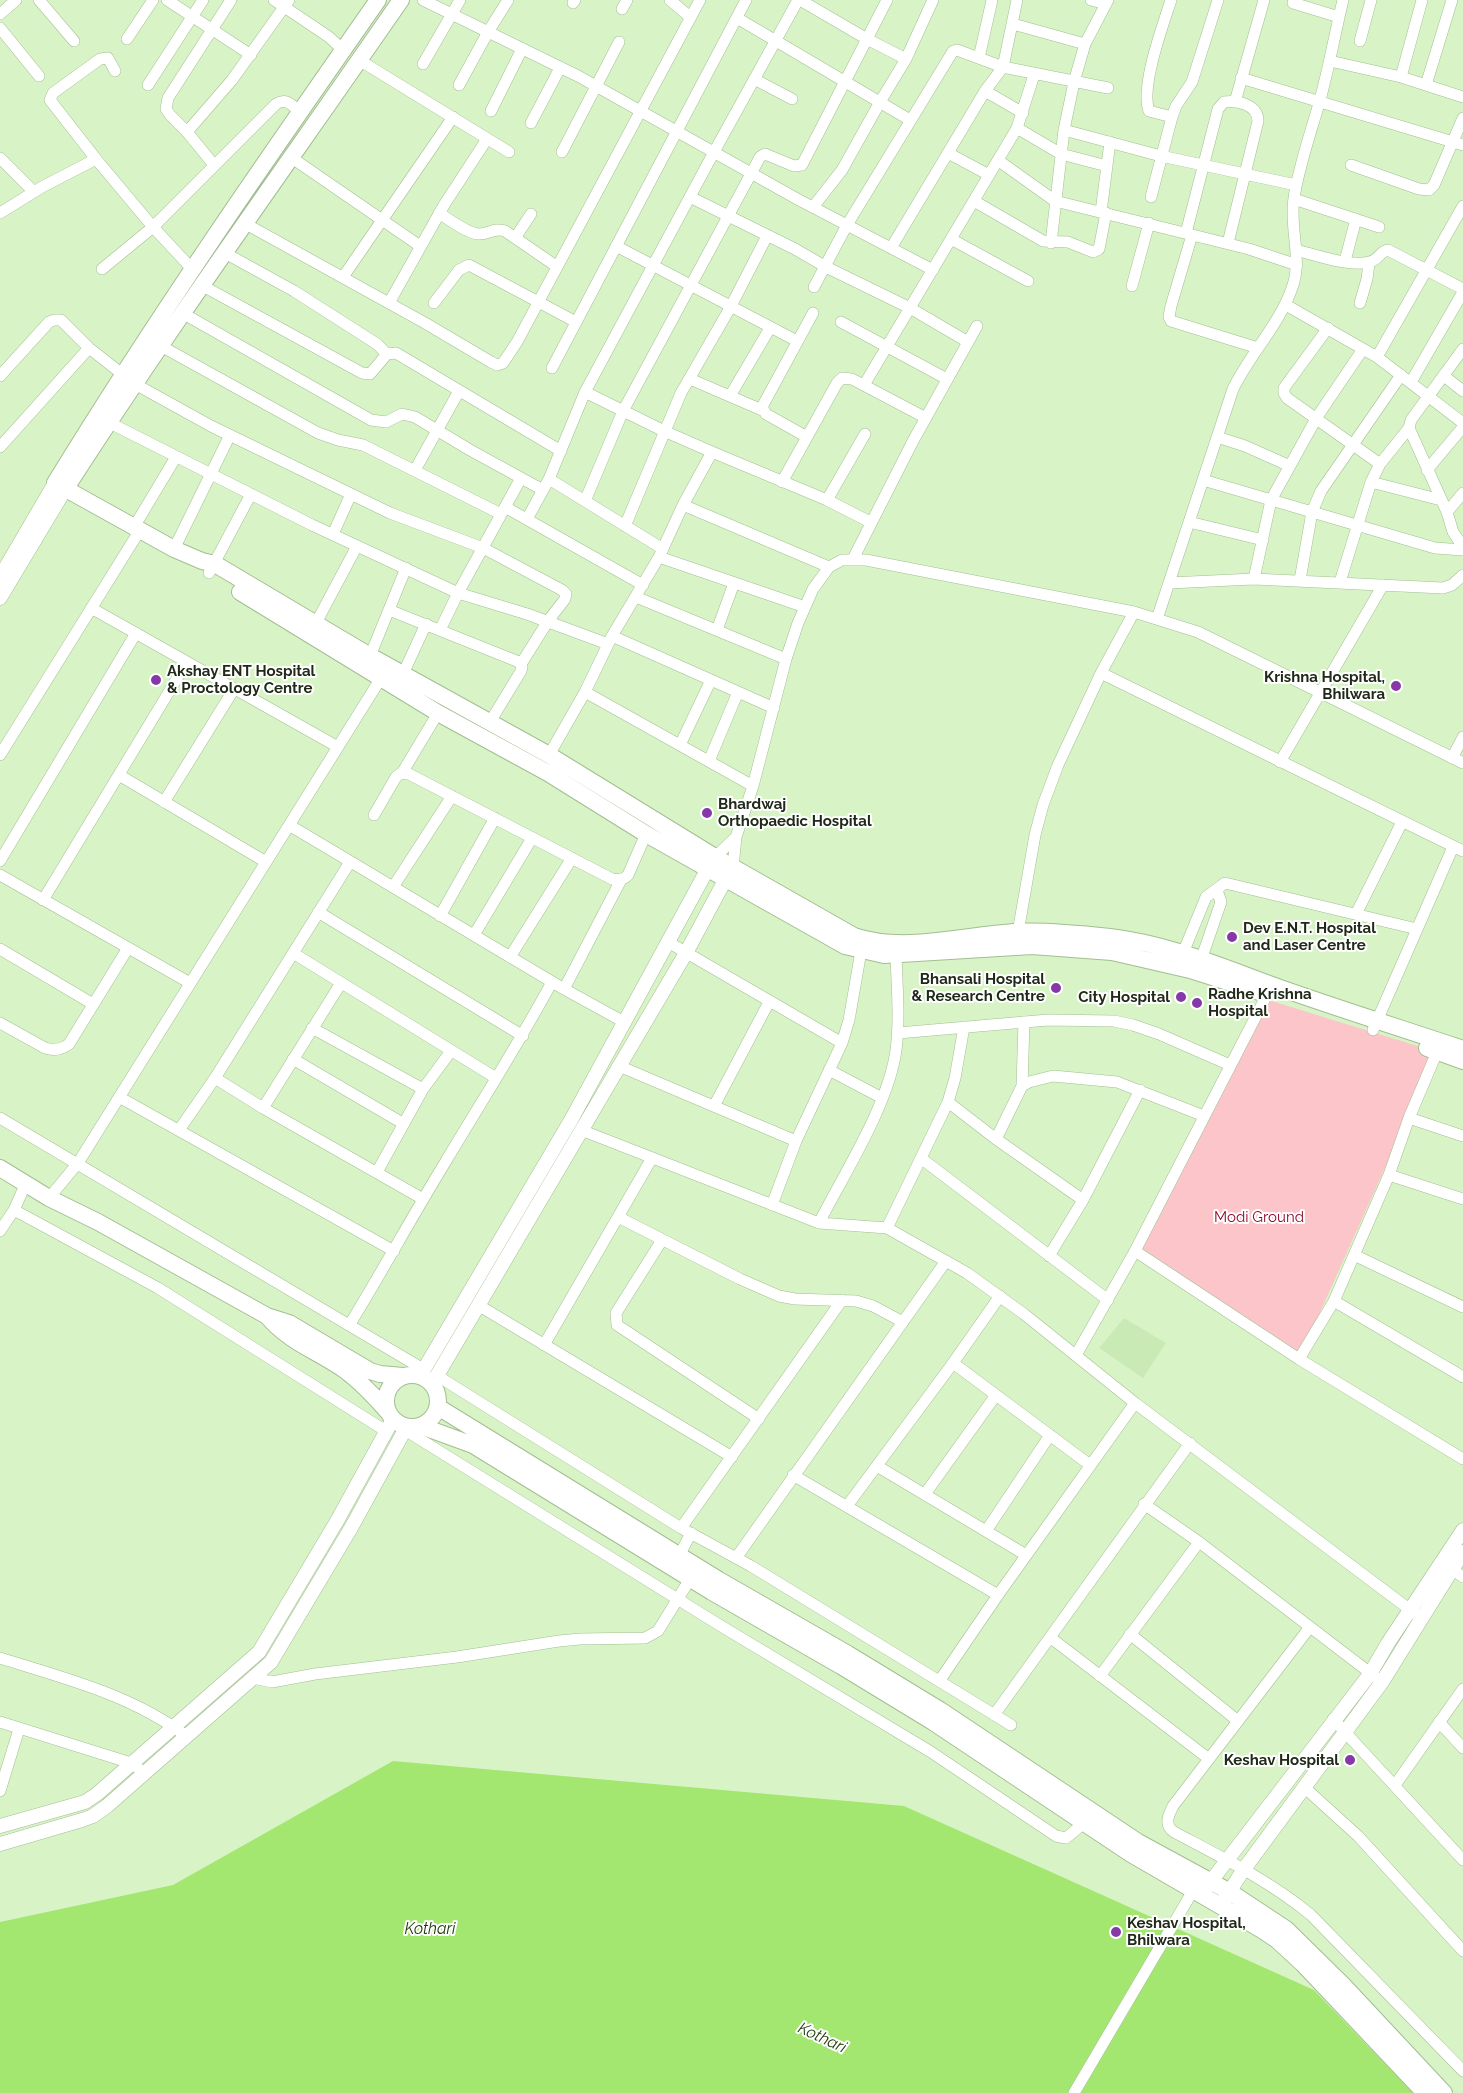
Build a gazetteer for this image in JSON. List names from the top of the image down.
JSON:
{
  "water": ["Kothari"],
  "parks": ["Modi Ground"],
  "places": [
    "Akshay ENT Hospital & Proctology Centre",
    "Krishna Hospital, Bhilwara",
    "Bhardwaj Orthopaedic Hospital",
    "Dev E.N.T. Hospital and Laser Centre",
    "Bhansali Hospital & Research Centre",
    "City Hospital",
    "Radhe Krishna Hospital",
    "Keshav Hospital",
    "Keshav Hospital, Bhilwara"
  ]
}
